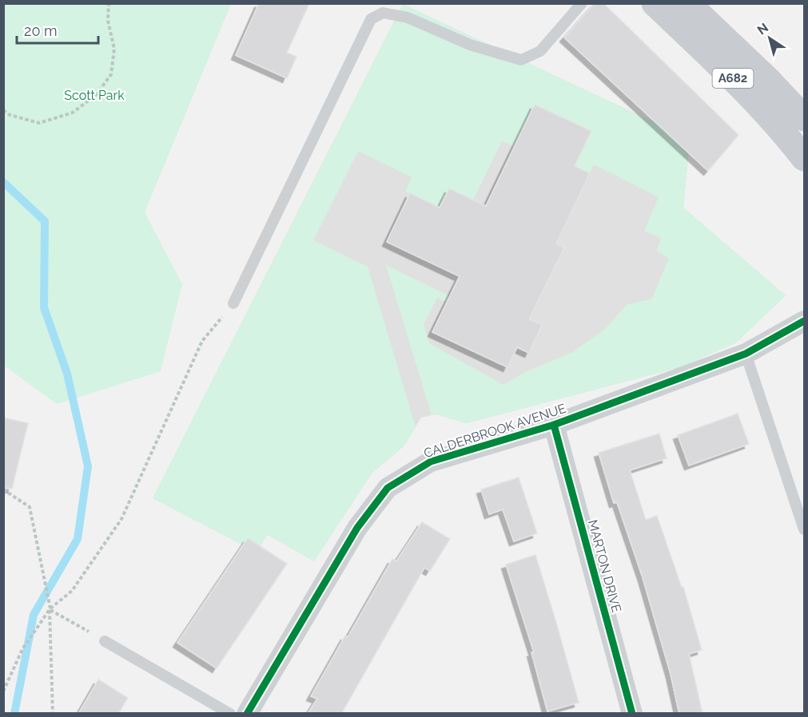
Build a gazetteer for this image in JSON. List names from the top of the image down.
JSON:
{
  "streets": {
    "main road": ["A682"],
    "street": ["CALDERBROOK AVENUE", "MARTON DRIVE"]
  },
  "crossings": [
    ["CALDERBROOK AVENUE", "MARTON DRIVE"]
  ],
  "parks": ["Scott Park"],
  "scale_bar": "20 m",
  "north": "top left"
}
